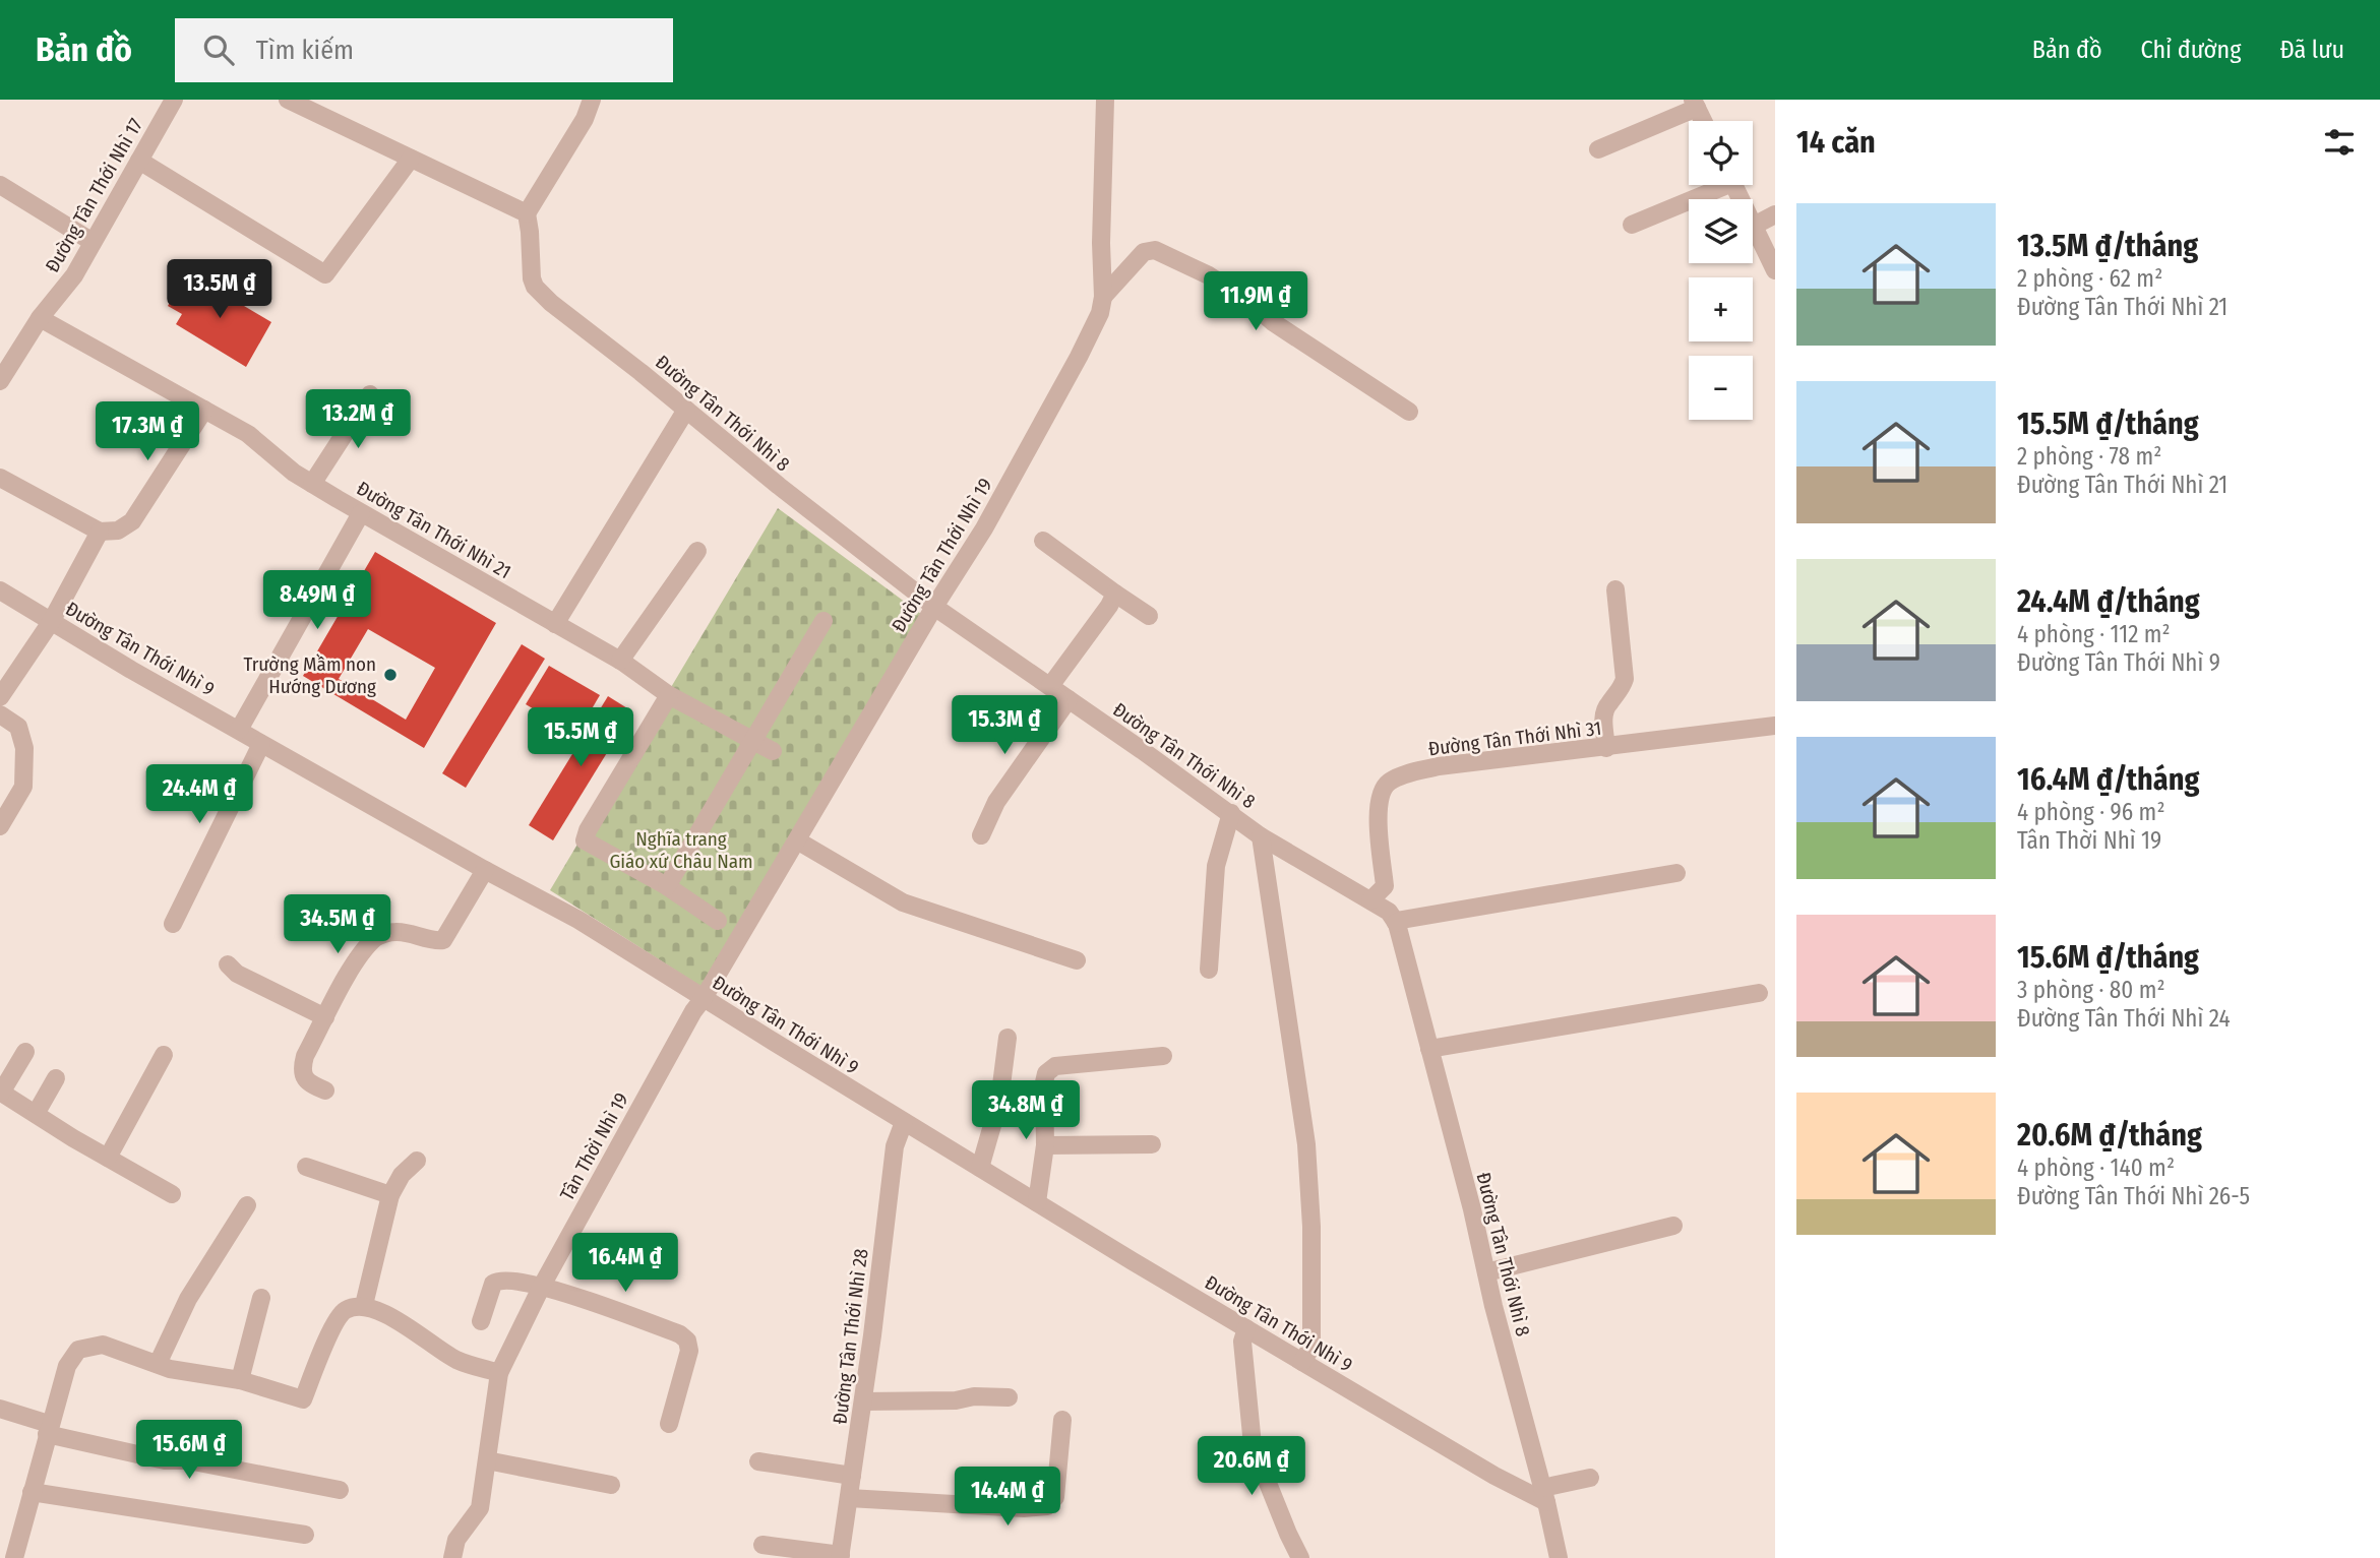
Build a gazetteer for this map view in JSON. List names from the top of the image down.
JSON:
{
  "streets": {
    "street": [
      "Đường Tân Thới Nhì 17",
      "Đường Tân Thới Nhì 8",
      "Đường Tân Thới Nhì 21",
      "Đường Tân Thới Nhì 19",
      "Đường Tân Thới Nhì 9",
      "Đường Tân Thới Nhì 31",
      "Tân Thời Nhì 19",
      "Đường Tân Thới Nhì 28"
    ]
  },
  "crossings": [
    ["Đường Tân Thới Nhì 17", "Đường Tân Thới Nhì 21"],
    ["Đường Tân Thới Nhì 8", "Đường Tân Thới Nhì 19"],
    ["Đường Tân Thới Nhì 8", "Đường Tân Thới Nhì 9"],
    ["Đường Tân Thới Nhì 8", "Đường Tân Thới Nhì 31"],
    ["Đường Tân Thới Nhì 19", "Đường Tân Thới Nhì 9"],
    ["Đường Tân Thới Nhì 19", "Tân Thời Nhì 19"],
    ["Đường Tân Thới Nhì 9", "Tân Thời Nhì 19"],
    ["Đường Tân Thới Nhì 9", "Đường Tân Thới Nhì 28"]
  ],
  "parks": ["Nghĩa trang Giáo xứ Châu Nam"],
  "places": ["Trường Mầm non Hướng Dương"],
  "page": {
    "header": "Bản đồ",
    "search": "Tìm kiếm",
    "nav": ["Bản đồ", "Chỉ đường", "Đã lưu"],
    "heading": "14 căn",
    "map_buttons": ["+", "−"],
    "list": [
      {
        "name": "13.5M ₫/tháng",
        "note": "2 phòng · 62 m² · Đường Tân Thới Nhì 21"
      },
      {
        "name": "15.5M ₫/tháng",
        "note": "2 phòng · 78 m² · Đường Tân Thới Nhì 21"
      },
      {
        "name": "24.4M ₫/tháng",
        "note": "4 phòng · 112 m² · Đường Tân Thới Nhì 9"
      },
      {
        "name": "16.4M ₫/tháng",
        "note": "4 phòng · 96 m² · Tân Thời Nhì 19"
      },
      {
        "name": "15.6M ₫/tháng",
        "note": "3 phòng · 80 m² · Đường Tân Thới Nhì 24"
      },
      {
        "name": "20.6M ₫/tháng",
        "note": "4 phòng · 140 m² · Đường Tân Thới Nhì 26-5"
      }
    ],
    "price": [
      "13.5M ₫",
      "11.9M ₫",
      "13.2M ₫",
      "17.3M ₫",
      "8.49M ₫",
      "15.3M ₫",
      "15.5M ₫",
      "24.4M ₫",
      "34.5M ₫",
      "34.8M ₫",
      "16.4M ₫",
      "15.6M ₫",
      "20.6M ₫",
      "14.4M ₫"
    ]
  }
}
